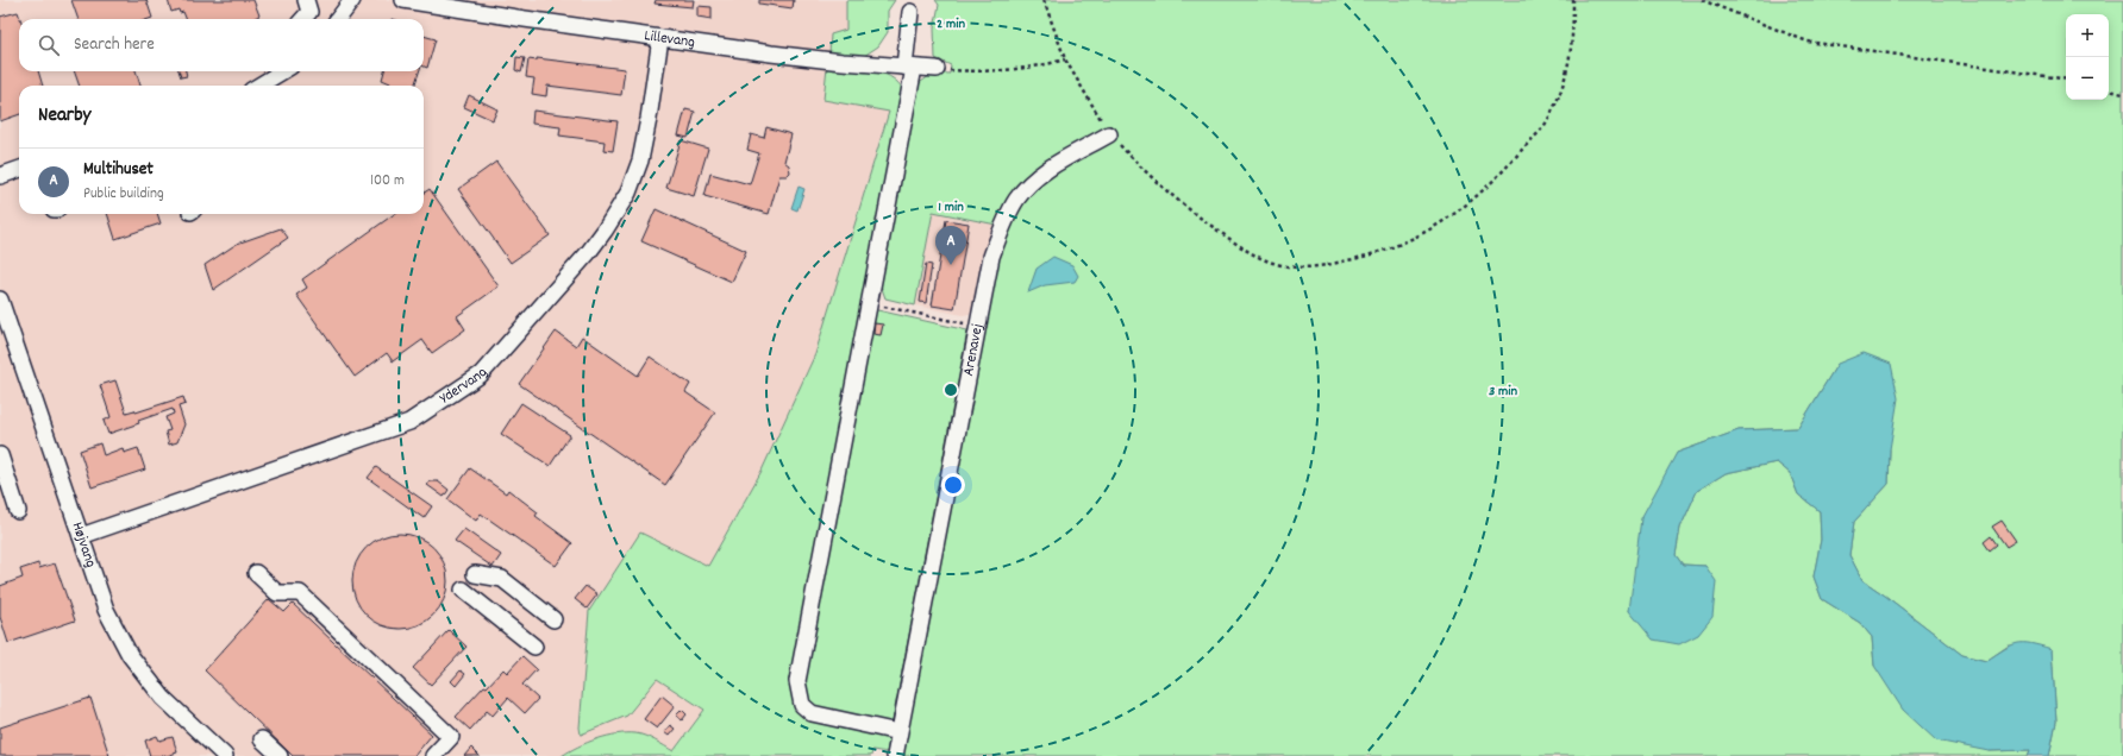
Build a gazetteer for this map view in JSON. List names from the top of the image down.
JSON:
{
  "streets": {
    "street": [
      "Lillevang",
      "Arenavej",
      "Ydervang",
      "Højvang"
    ]
  },
  "crossings": [
    ["Lillevang", "Ydervang"],
    ["Ydervang", "Højvang"]
  ],
  "page": {
    "map_buttons": ["+", "−"],
    "search": "Search here",
    "heading": "Nearby",
    "list": [
      {
        "mark": "A",
        "name": "Multihuset",
        "note": "Public building",
        "value": "100 m"
      }
    ],
    "pins": "A"
  },
  "rings": ["2 min", "1 min", "3 min"]
}
